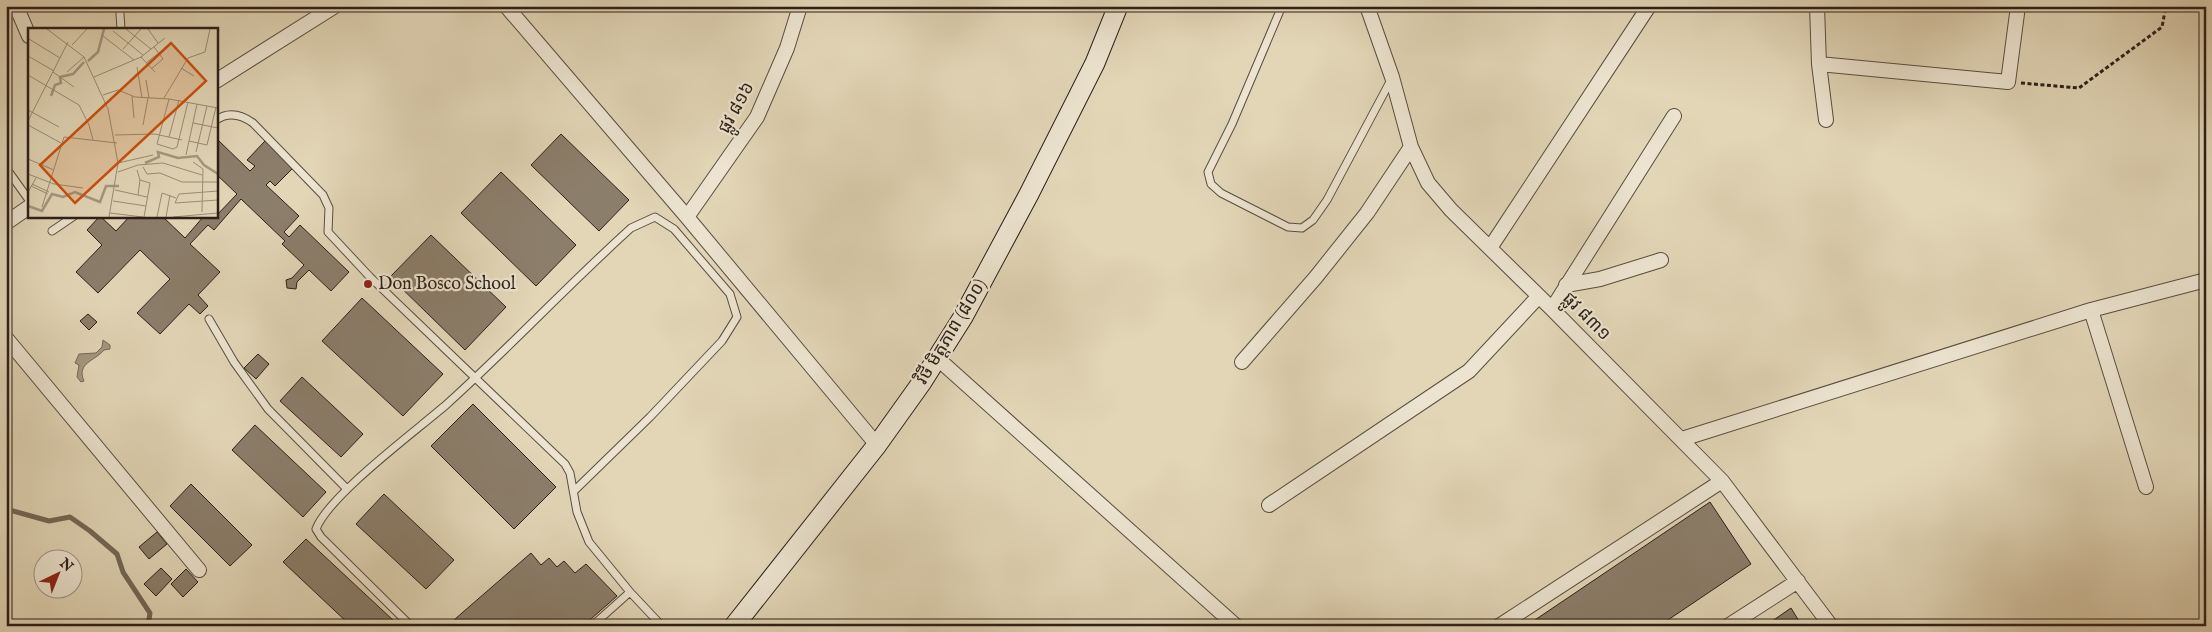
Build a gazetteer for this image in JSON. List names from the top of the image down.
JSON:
{
  "streets": {
    "main road": ["វិថី មិត្តភាព (៨០០)"],
    "street": ["ផ្លូវ ៨១៦", "ផ្លូវ ៨៣១"]
  },
  "places": ["Don Bosco School"],
  "north": "top right"
}
